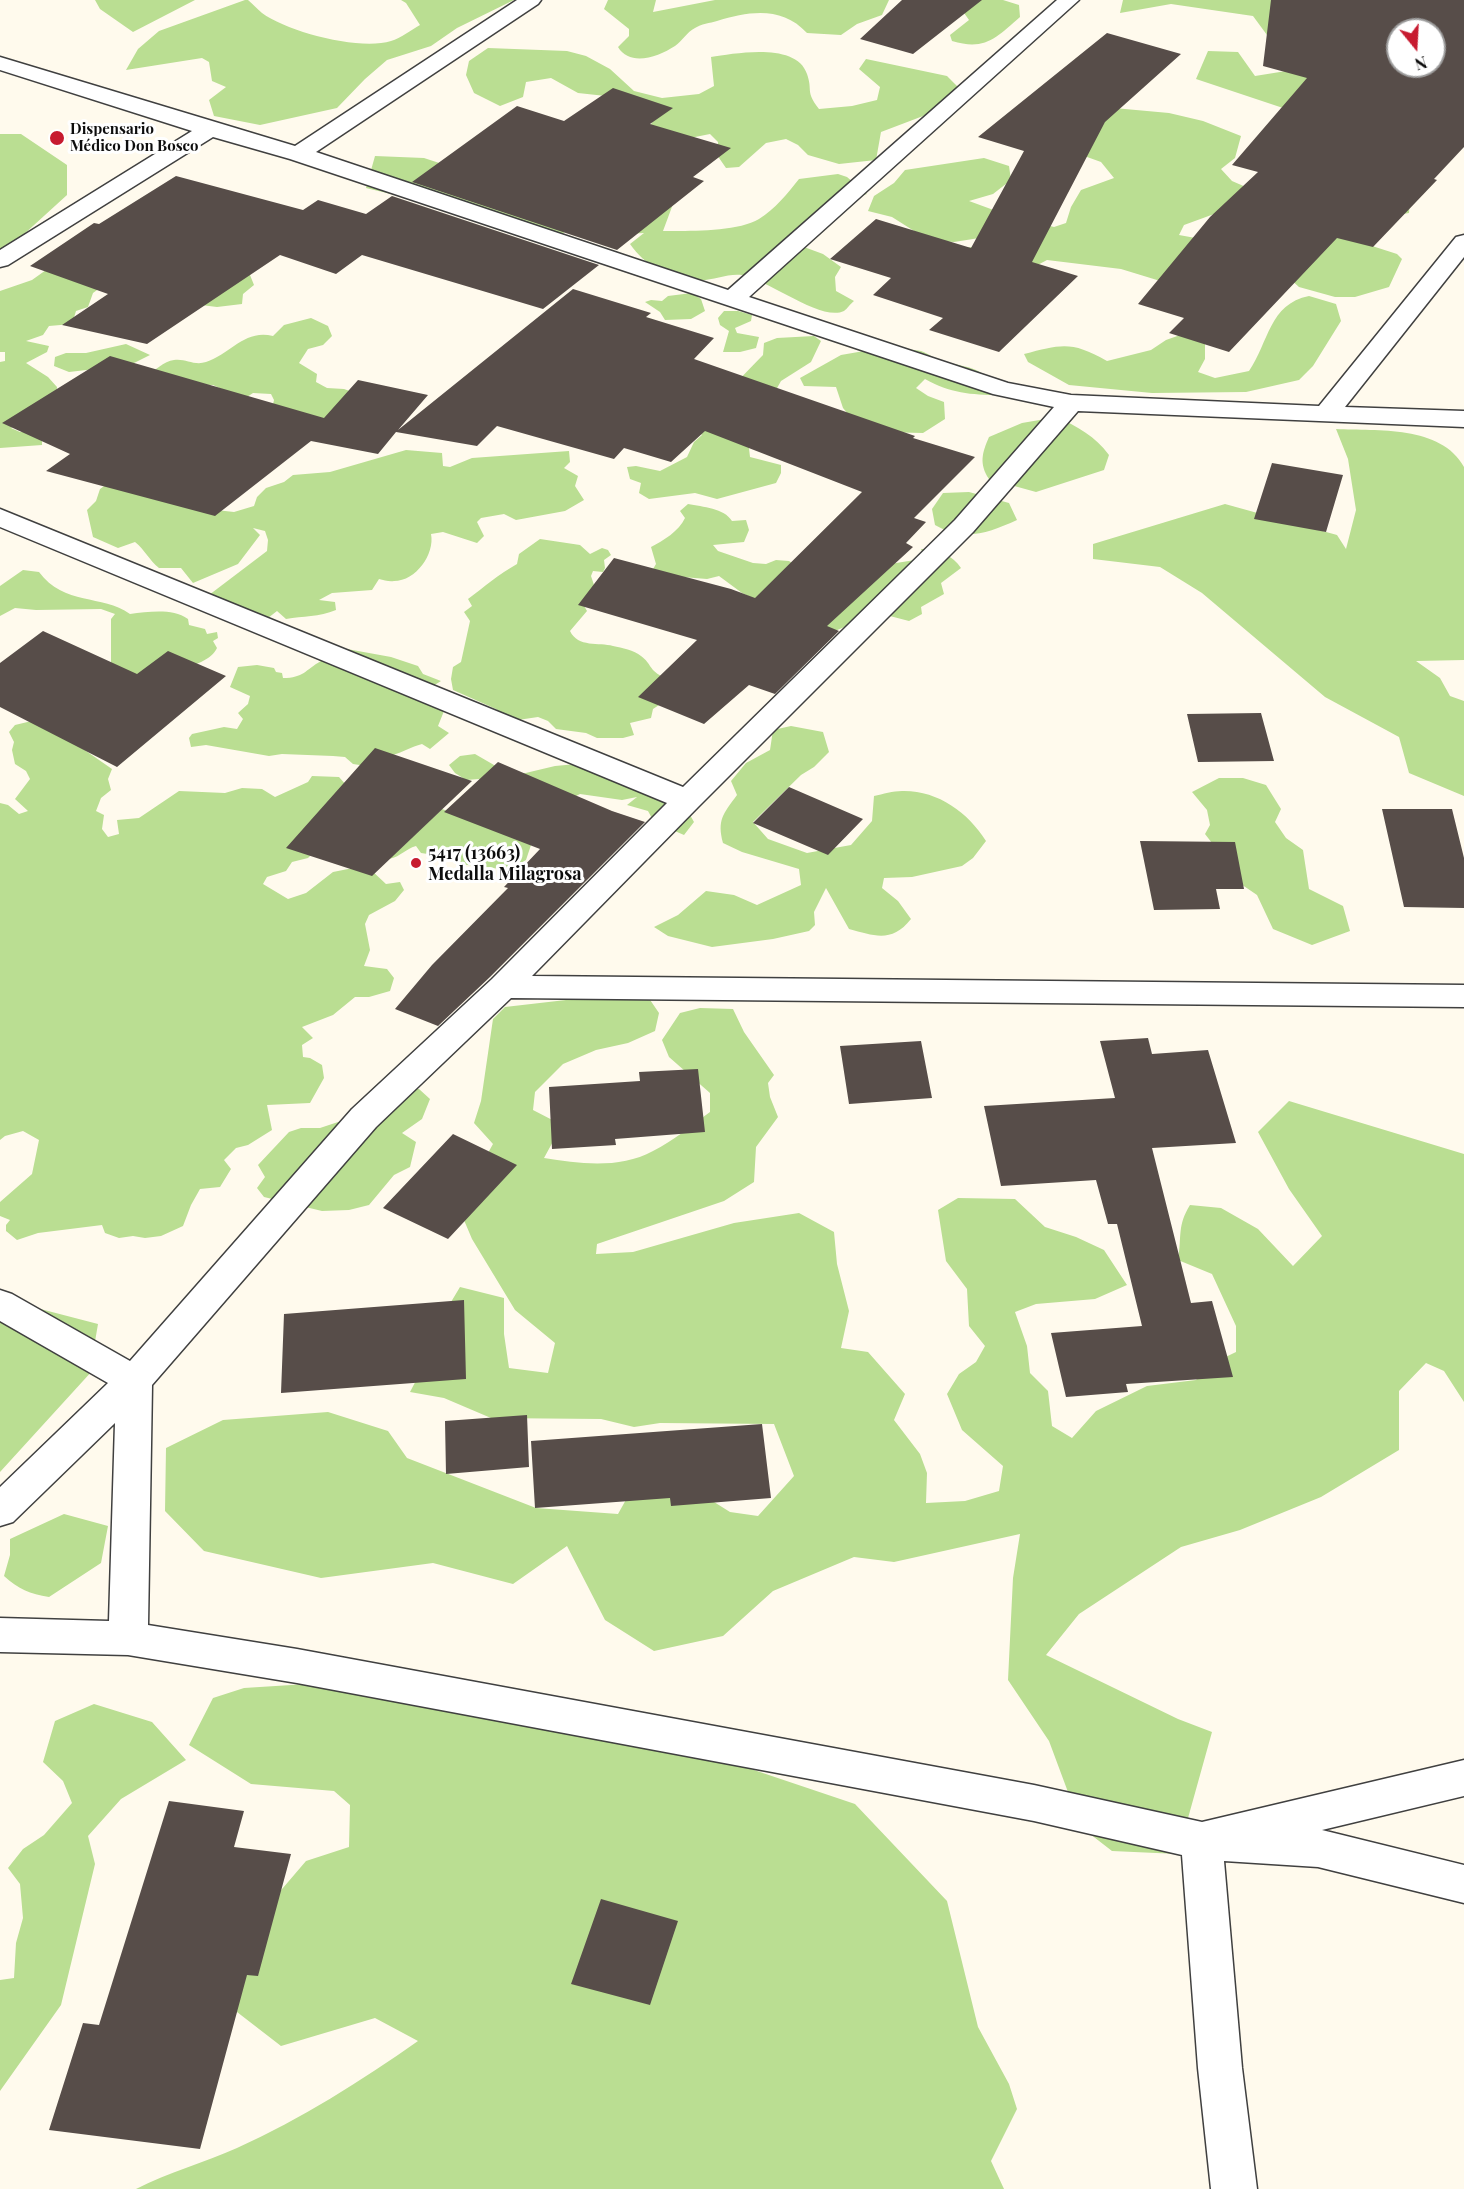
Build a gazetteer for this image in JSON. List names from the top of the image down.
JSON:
{
  "places": ["Dispensario Médico Don Bosco", "5417 (13663) Medalla Milagrosa"],
  "north": "bottom"
}
